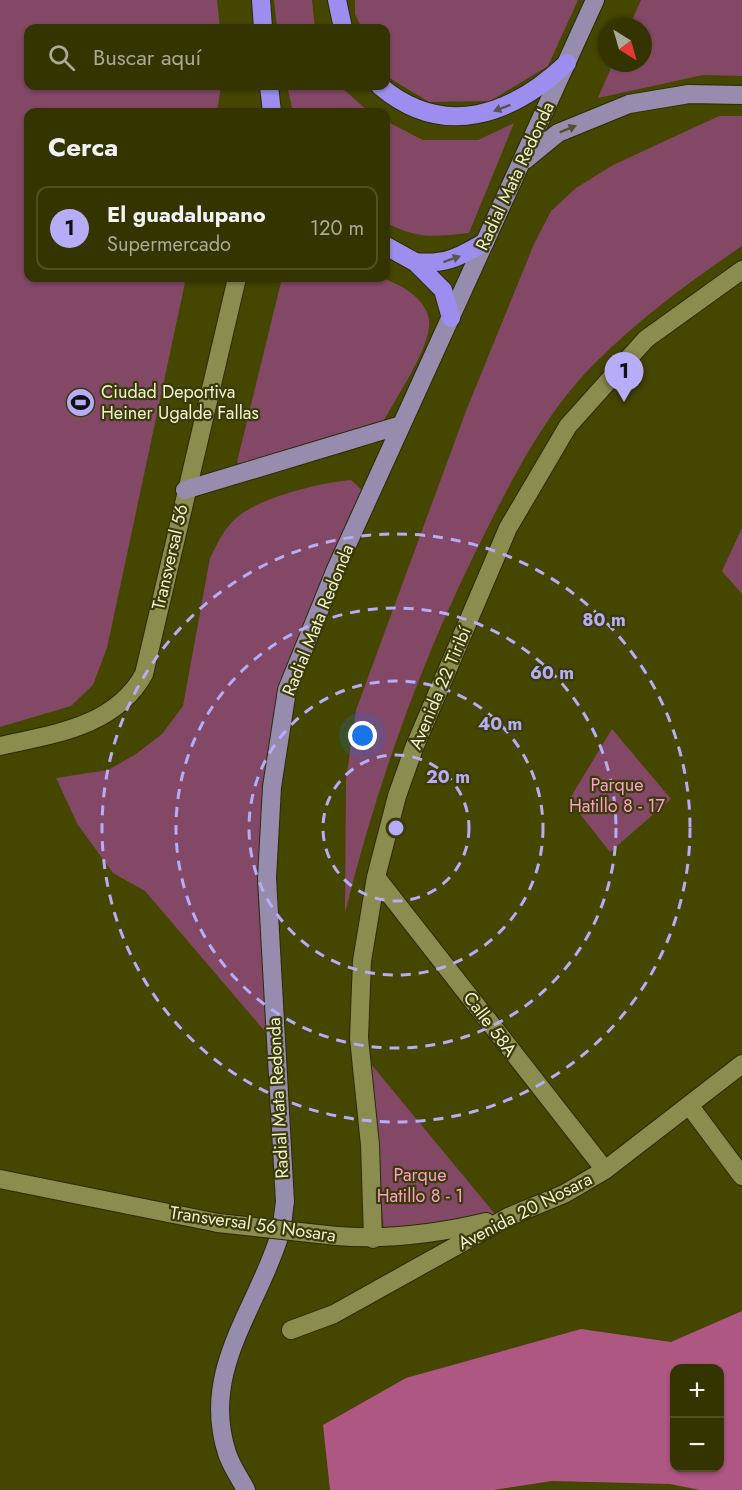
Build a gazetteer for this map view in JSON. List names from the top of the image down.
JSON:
{
  "streets": {
    "main road": ["Radial Mata Redonda"],
    "street": [
      "Transversal 56",
      "Avenida 22 Tiribí",
      "Calle 58A",
      "Avenida 20 Nosara",
      "Transversal 56 Nosara"
    ]
  },
  "crossings": [
    ["Avenida 22 Tiribí", "Calle 58A"],
    ["Avenida 22 Tiribí", "Transversal 56 Nosara"],
    ["Calle 58A", "Avenida 20 Nosara"],
    ["Avenida 20 Nosara", "Transversal 56 Nosara"]
  ],
  "parks": ["Parque Hatillo 8 - 17", "Parque Hatillo 8 - 1"],
  "places": {
    "sports": ["Ciudad Deportiva Heiner Ugalde Fallas"]
  },
  "north": "bottom right",
  "page": {
    "search": "Buscar aquí",
    "heading": "Cerca",
    "list": [
      {
        "mark": "1",
        "name": "El guadalupano",
        "note": "Supermercado",
        "value": "120 m"
      }
    ],
    "pins": "1",
    "map_buttons": ["+", "−"]
  },
  "rings": [
    "80 m",
    "60 m",
    "40 m",
    "20 m"
  ]
}
